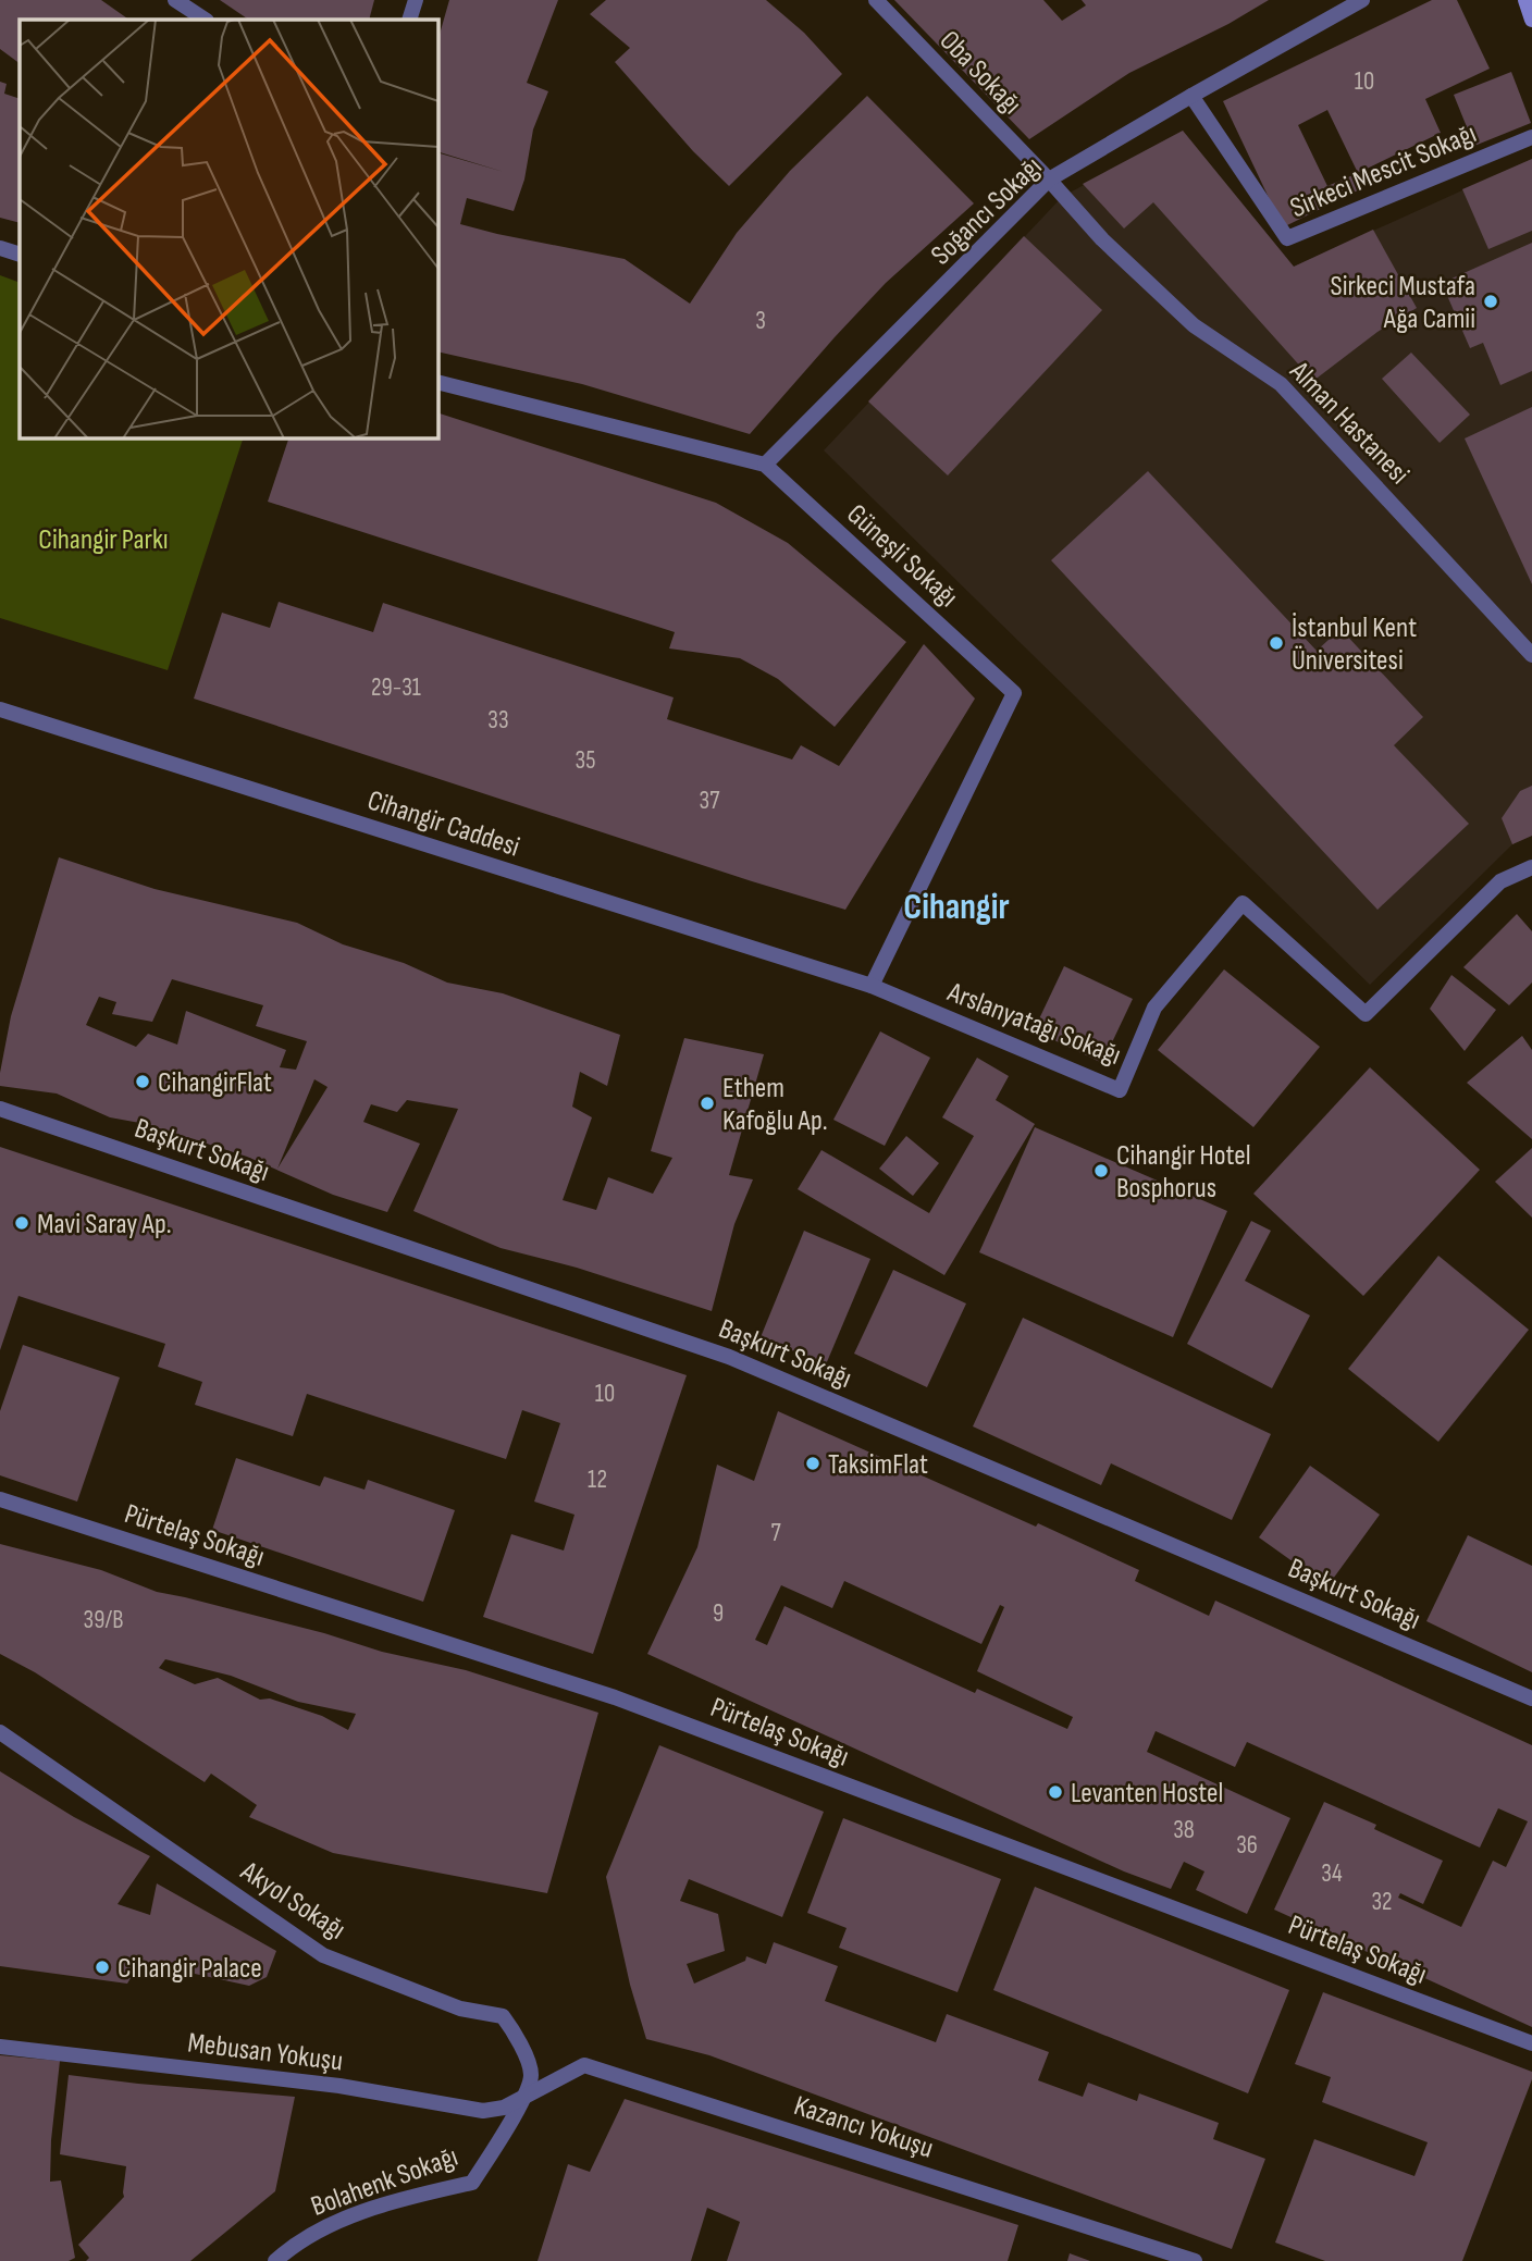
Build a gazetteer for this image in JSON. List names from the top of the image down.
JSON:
{
  "streets": {
    "street": [
      "Oba Sokağı",
      "Sirkeci Mescit Sokağı",
      "Soğancı Sokağı",
      "Alman Hastanesi",
      "Güneşli Sokağı",
      "Cihangir Caddesi",
      "Arslanyatağı Sokağı",
      "Başkurt Sokağı",
      "Pürtelaş Sokağı",
      "Akyol Sokağı",
      "Mebusan Yokuşu",
      "Kazancı Yokuşu",
      "Bolahenk Sokağı"
    ]
  },
  "crossings": [
    ["Oba Sokağı", "Soğancı Sokağı"],
    ["Oba Sokağı", "Alman Hastanesi"],
    ["Sirkeci Mescit Sokağı", "Soğancı Sokağı"],
    ["Soğancı Sokağı", "Alman Hastanesi"],
    ["Soğancı Sokağı", "Güneşli Sokağı"],
    ["Güneşli Sokağı", "Cihangir Caddesi"],
    ["Güneşli Sokağı", "Arslanyatağı Sokağı"],
    ["Cihangir Caddesi", "Arslanyatağı Sokağı"],
    ["Akyol Sokağı", "Mebusan Yokuşu"],
    ["Akyol Sokağı", "Kazancı Yokuşu"],
    ["Akyol Sokağı", "Bolahenk Sokağı"],
    ["Mebusan Yokuşu", "Kazancı Yokuşu"],
    ["Mebusan Yokuşu", "Bolahenk Sokağı"],
    ["Kazancı Yokuşu", "Bolahenk Sokağı"]
  ],
  "districts": ["Cihangir"],
  "parks": ["Cihangir Parkı"],
  "places": [
    "Sirkeci Mustafa Ağa Camii",
    "İstanbul Kent Üniversitesi",
    "CihangirFlat",
    "Ethem Kafoğlu Ap.",
    "Cihangir Hotel Bosphorus",
    "Mavi Saray Ap.",
    "TaksimFlat",
    "Levanten Hostel",
    "Cihangir Palace"
  ],
  "house_numbers": [
    "10",
    "3",
    "29-31",
    "33",
    "35",
    "37",
    "10",
    "12",
    "7",
    "9",
    "39/B",
    "38",
    "36",
    "34",
    "32"
  ]
}
